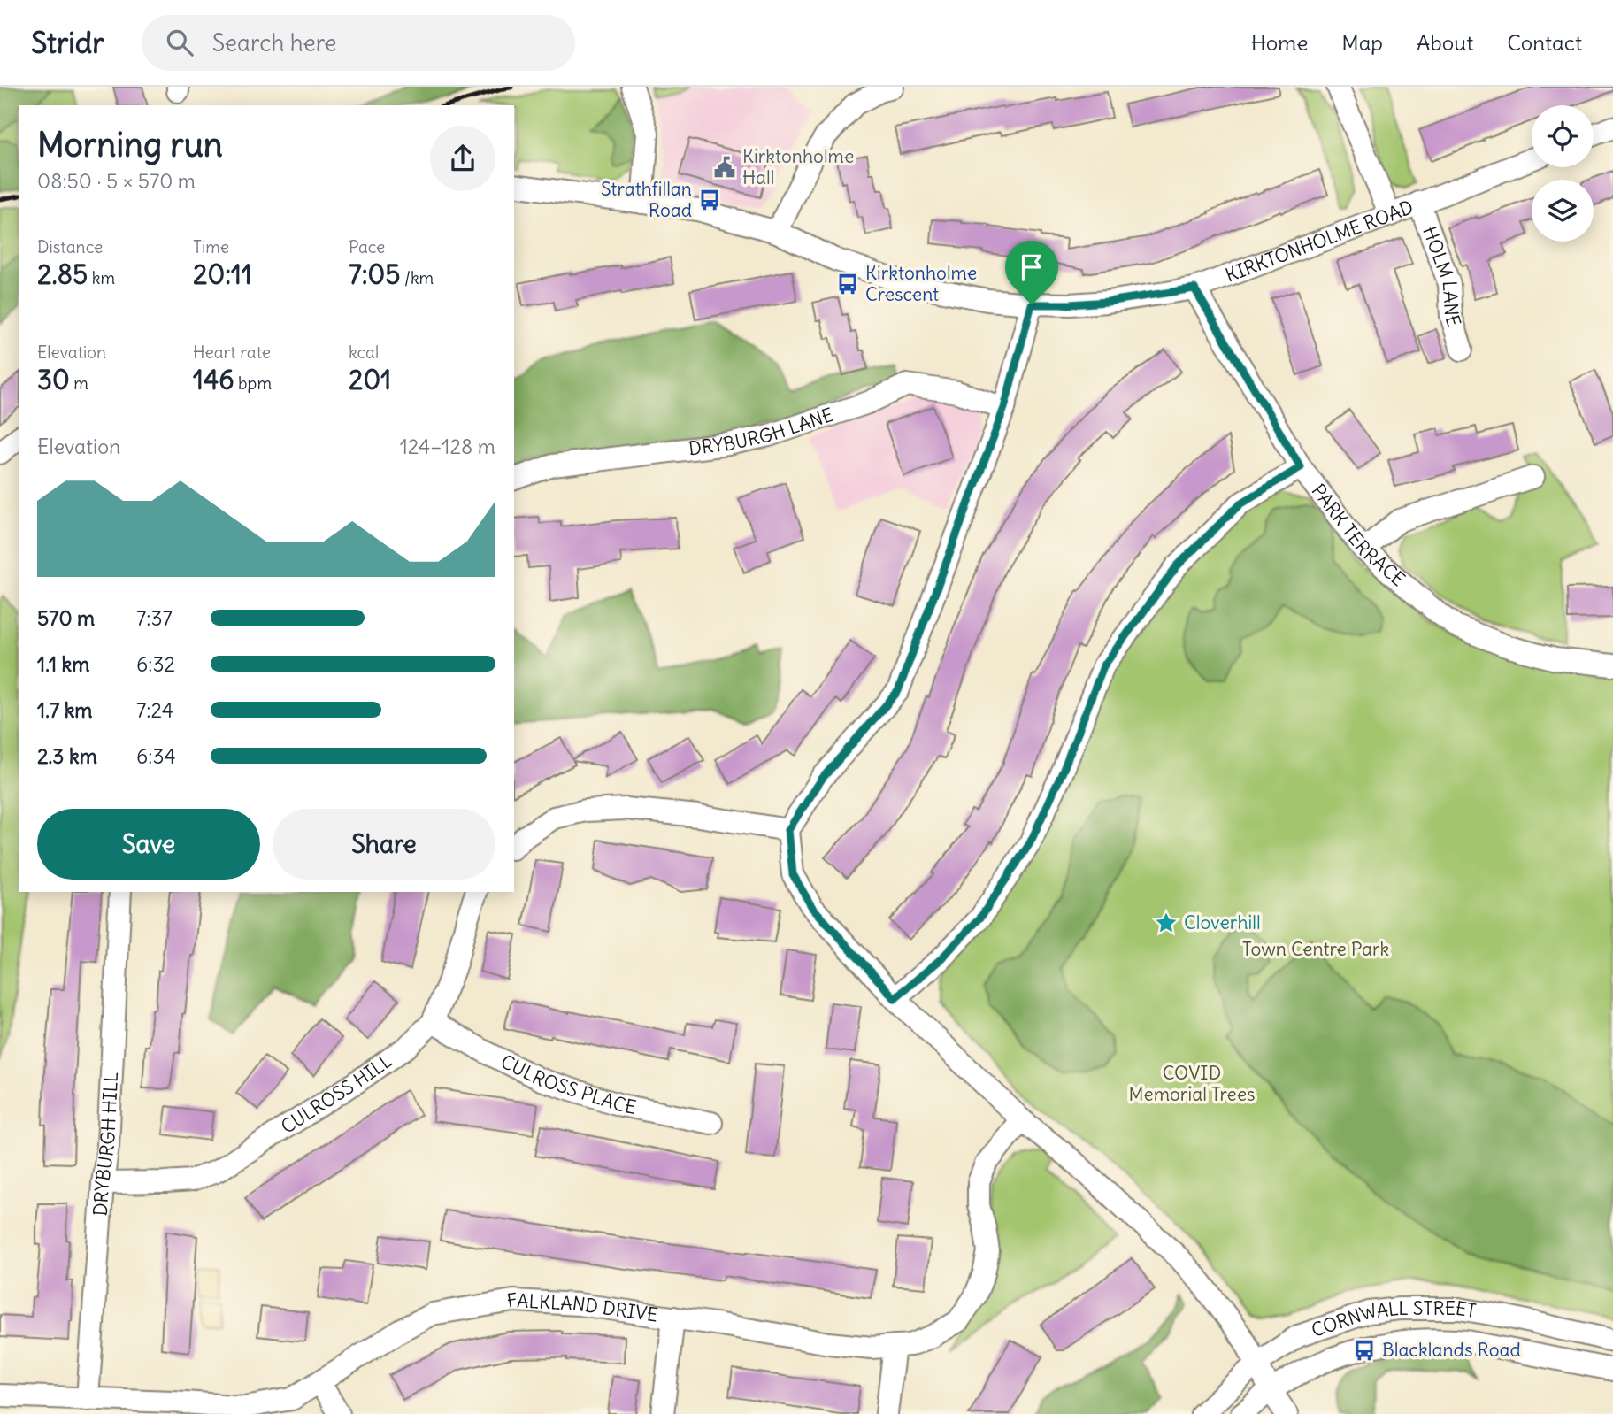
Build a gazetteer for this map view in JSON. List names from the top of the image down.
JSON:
{
  "streets": {
    "street": [
      "KIRKTONHOLME ROAD",
      "HOLM LANE",
      "DRYBURGH LANE",
      "PARK TERRACE",
      "CULROSS PLACE",
      "CULROSS HILL",
      "DRYBURGH HILL",
      "FALKLAND DRIVE",
      "CORNWALL STREET"
    ]
  },
  "crossings": [
    ["KIRKTONHOLME ROAD", "HOLM LANE"],
    ["KIRKTONHOLME ROAD", "PARK TERRACE"],
    ["CULROSS PLACE", "CULROSS HILL"],
    ["CULROSS HILL", "DRYBURGH HILL"],
    ["DRYBURGH HILL", "FALKLAND DRIVE"]
  ],
  "parks": ["Town Centre Park", "COVID Memorial Trees"],
  "places": {
    "public building": ["Kirktonholme Hall"],
    "bus stop": ["Strathfillan Road", "Kirktonholme Crescent", "Blacklands Road"],
    "place": ["Cloverhill"]
  },
  "page": {
    "header": "Stridr",
    "search": "Search here",
    "nav": [
      "Home",
      "Map",
      "About",
      "Contact"
    ],
    "heading": ["Morning run", "08:50 · 5 × 570 m"],
    "stats": [
      ["Distance", "2.85 km"],
      ["Time", "20:11"],
      ["Pace", "7:05 /km"],
      ["Elevation", "30 m"],
      ["Heart rate", "146 bpm"],
      ["kcal", "201"]
    ],
    "chart": ["Elevation", "124–128 m"],
    "list": [
      {
        "name": "570 m",
        "note": "7:37"
      },
      {
        "name": "1.1 km",
        "note": "6:32"
      },
      {
        "name": "1.7 km",
        "note": "7:24"
      },
      {
        "name": "2.3 km",
        "note": "6:34"
      }
    ],
    "buttons": ["Save", "Share"]
  }
}
